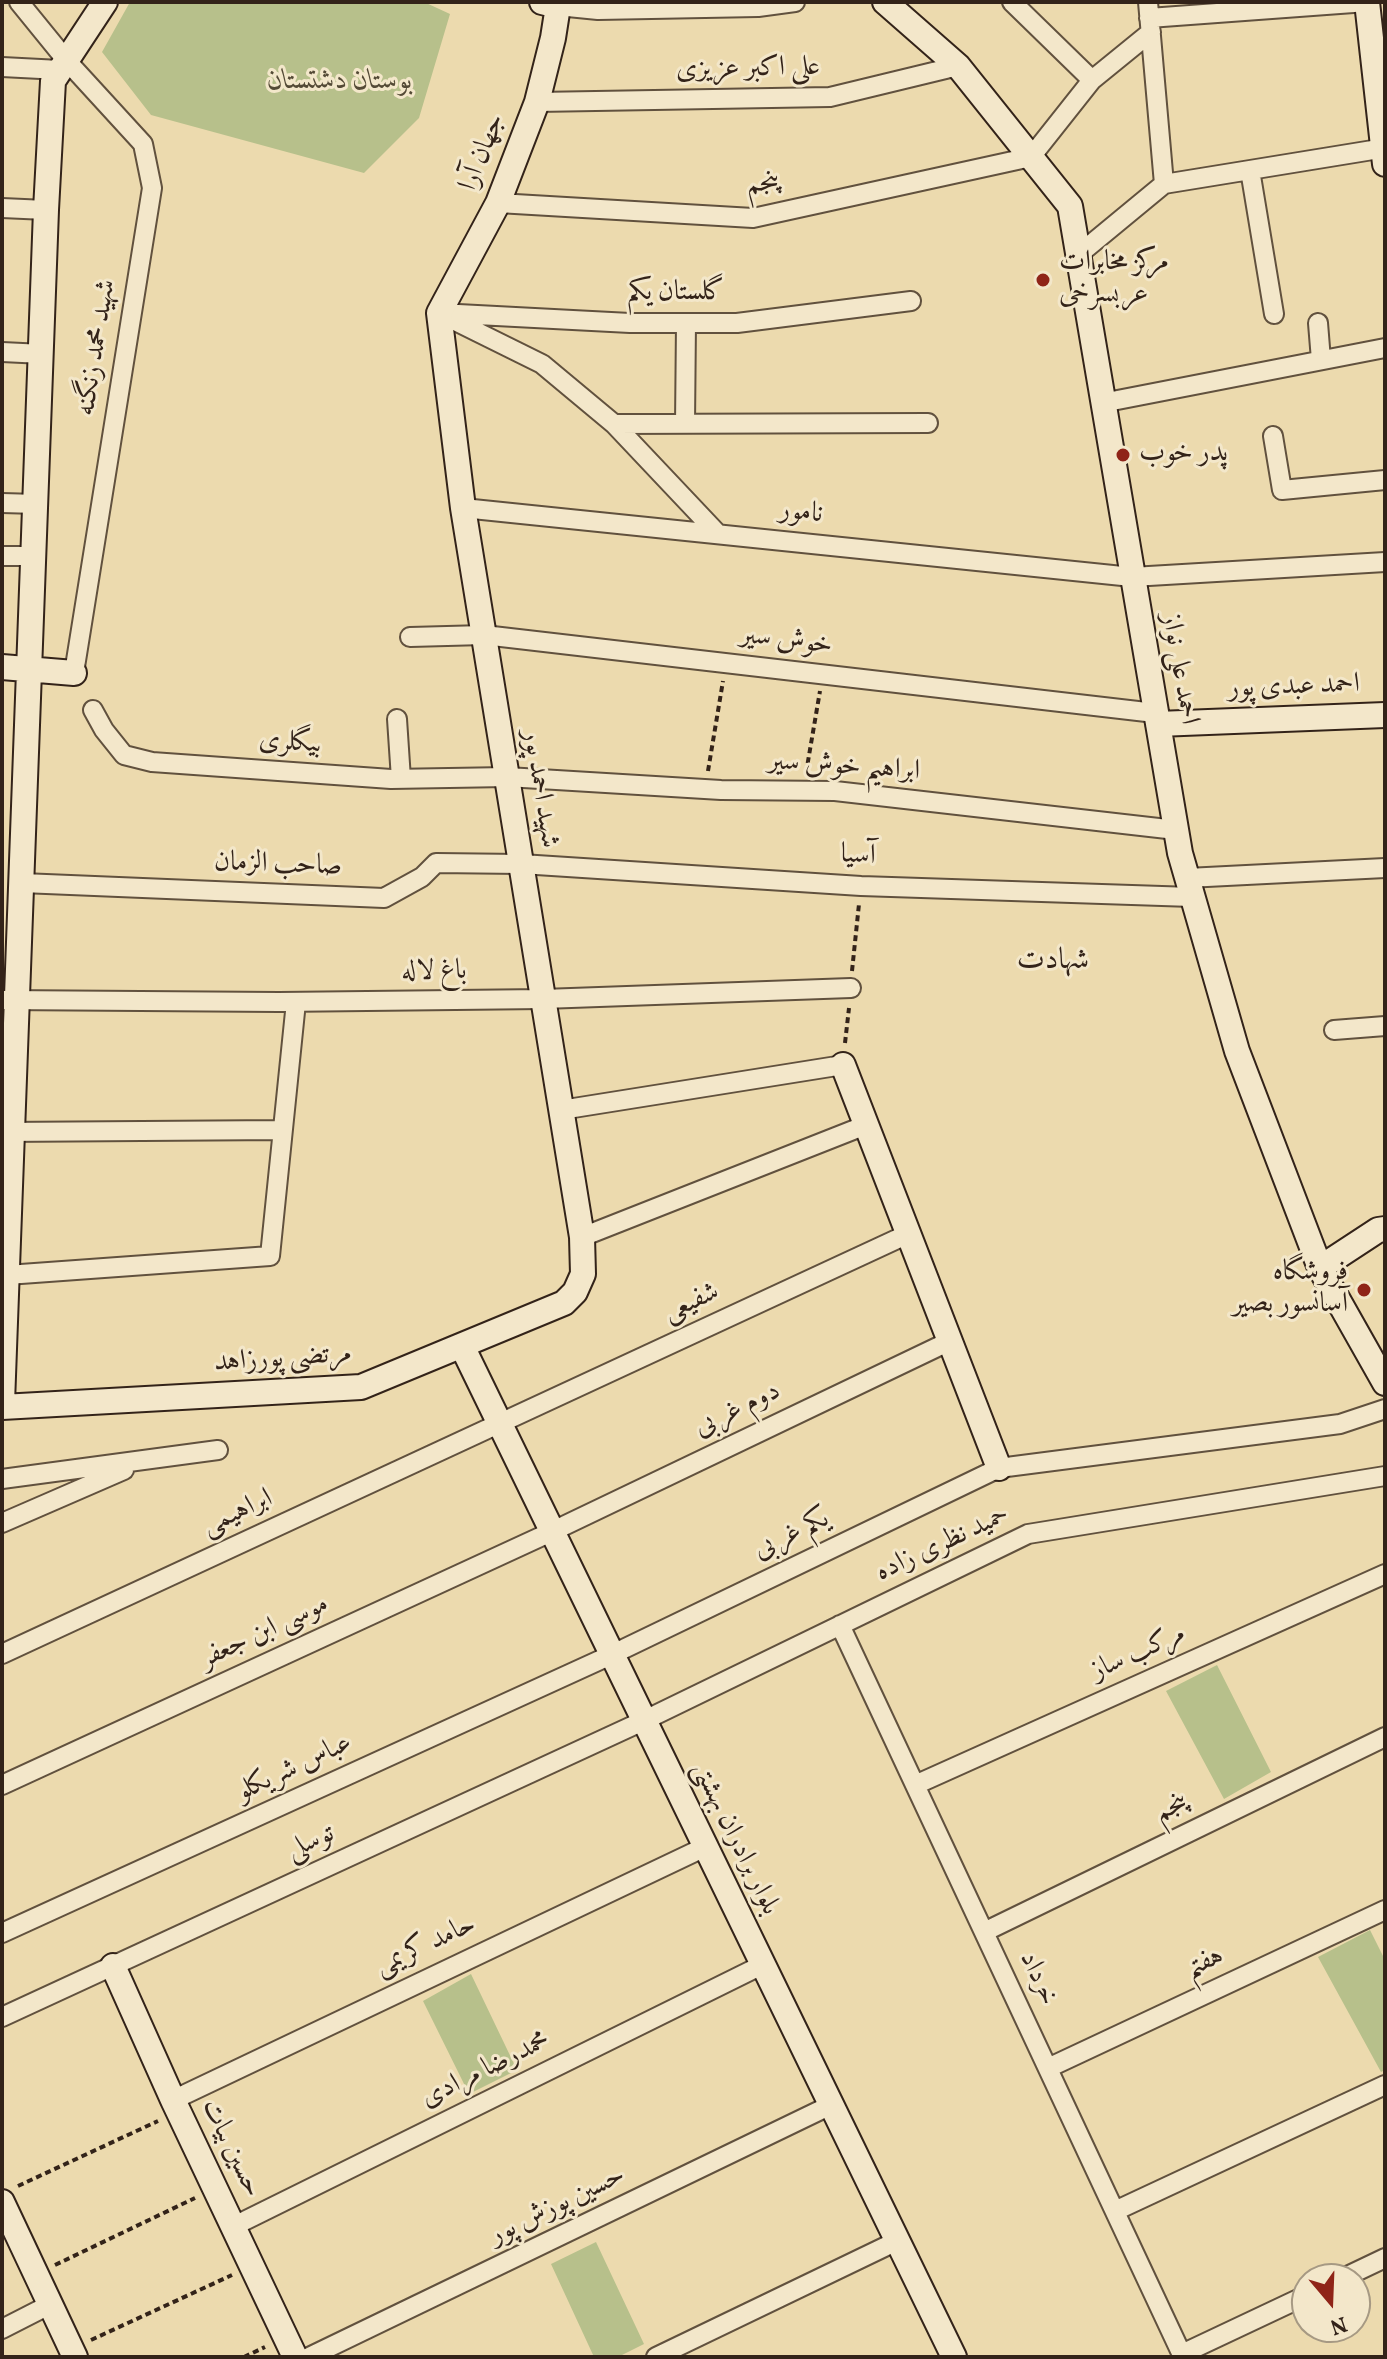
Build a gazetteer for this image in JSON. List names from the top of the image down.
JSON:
{
  "streets": {
    "street": [
      "علی اکبر عزیزی",
      "جهان آرا",
      "پنجم",
      "گلستان یکم",
      "شهید محمد زنگنه",
      "نامور",
      "خوش سیر",
      "احمد علی نواز",
      "احمد عبدی پور",
      "بیگلری",
      "ابراهیم خوش سیر",
      "شهید احمد پور",
      "آسیا",
      "صاحب الزمان",
      "باغ لاله",
      "شفیعی",
      "مرتضی پورزاهد",
      "دوم غربی",
      "ابراهیمی",
      "یکم غربی",
      "حمید نظری زاده",
      "موسی ابن جعفر",
      "مرکب ساز",
      "عباس شریکلو",
      "بلوار برادران بهشتی",
      "توسلی",
      "حامد کریمی",
      "هفتم",
      "خرداد",
      "محمدرضا مرادی",
      "حسین بیات",
      "حسین پوزش پور"
    ]
  },
  "crossings": [
    ["علی اکبر عزیزی", "جهان آرا"],
    ["علی اکبر عزیزی", "احمد علی نواز"],
    ["جهان آرا", "پنجم"],
    ["جهان آرا", "گلستان یکم"],
    ["جهان آرا", "شهید احمد پور"],
    ["پنجم", "احمد علی نواز"],
    ["پنجم", "خرداد"],
    ["گلستان یکم", "شهید احمد پور"],
    ["نامور", "احمد علی نواز"],
    ["نامور", "شهید احمد پور"],
    ["خوش سیر", "احمد علی نواز"],
    ["خوش سیر", "احمد عبدی پور"],
    ["خوش سیر", "شهید احمد پور"],
    ["احمد علی نواز", "احمد عبدی پور"],
    ["احمد علی نواز", "ابراهیم خوش سیر"],
    ["احمد علی نواز", "آسیا"],
    ["بیگلری", "ابراهیم خوش سیر"],
    ["بیگلری", "شهید احمد پور"],
    ["ابراهیم خوش سیر", "شهید احمد پور"],
    ["شهید احمد پور", "آسیا"],
    ["شهید احمد پور", "صاحب الزمان"],
    ["شهید احمد پور", "باغ لاله"],
    ["شهید احمد پور", "مرتضی پورزاهد"],
    ["آسیا", "صاحب الزمان"],
    ["شفیعی", "ابراهیمی"],
    ["شفیعی", "بلوار برادران بهشتی"],
    ["مرتضی پورزاهد", "بلوار برادران بهشتی"],
    ["دوم غربی", "موسی ابن جعفر"],
    ["دوم غربی", "بلوار برادران بهشتی"],
    ["ابراهیمی", "بلوار برادران بهشتی"],
    ["یکم غربی", "عباس شریکلو"],
    ["یکم غربی", "بلوار برادران بهشتی"],
    ["حمید نظری زاده", "بلوار برادران بهشتی"],
    ["حمید نظری زاده", "توسلی"],
    ["حمید نظری زاده", "خرداد"],
    ["موسی ابن جعفر", "بلوار برادران بهشتی"],
    ["مرکب ساز", "خرداد"],
    ["عباس شریکلو", "بلوار برادران بهشتی"],
    ["بلوار برادران بهشتی", "توسلی"],
    ["بلوار برادران بهشتی", "حامد کریمی"],
    ["بلوار برادران بهشتی", "محمدرضا مرادی"],
    ["بلوار برادران بهشتی", "حسین پوزش پور"],
    ["توسلی", "حسین بیات"],
    ["حامد کریمی", "حسین بیات"],
    ["هفتم", "خرداد"],
    ["محمدرضا مرادی", "حسین بیات"]
  ],
  "districts": ["شهادت"],
  "parks": ["بوستان دشتستان"],
  "places": ["مرکز مخابرات عربسرخی", "پدر خوب", "فروشگاه آسانسور بصیر"],
  "north": "bottom"
}
